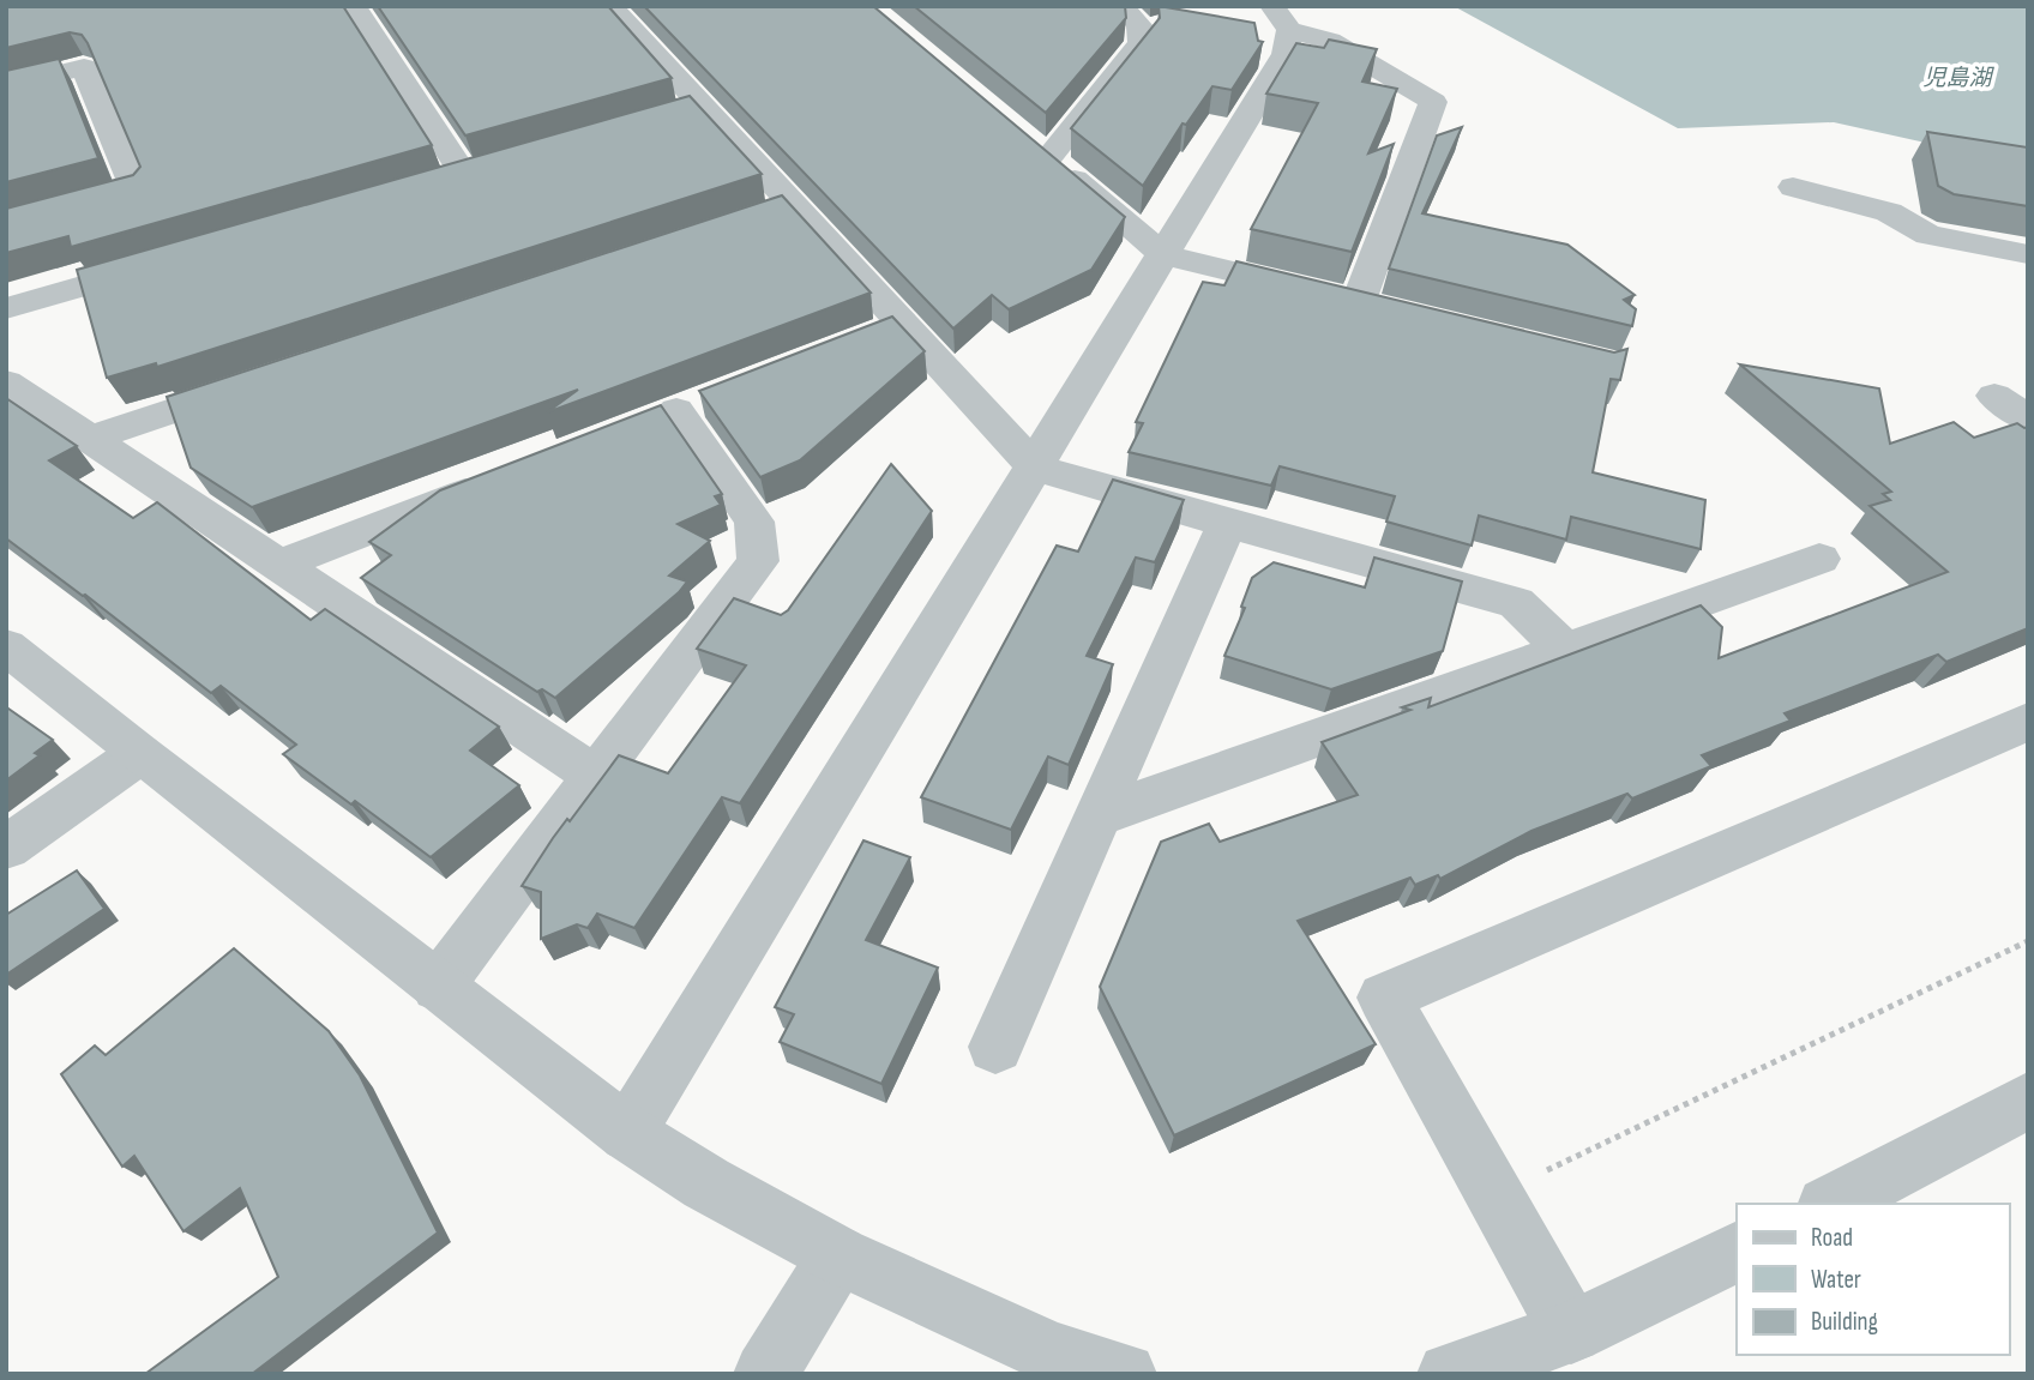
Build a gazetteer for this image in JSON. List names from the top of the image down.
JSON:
{
  "water": ["児島湖"],
  "legend": ["Road", "Water", "Building"]
}
